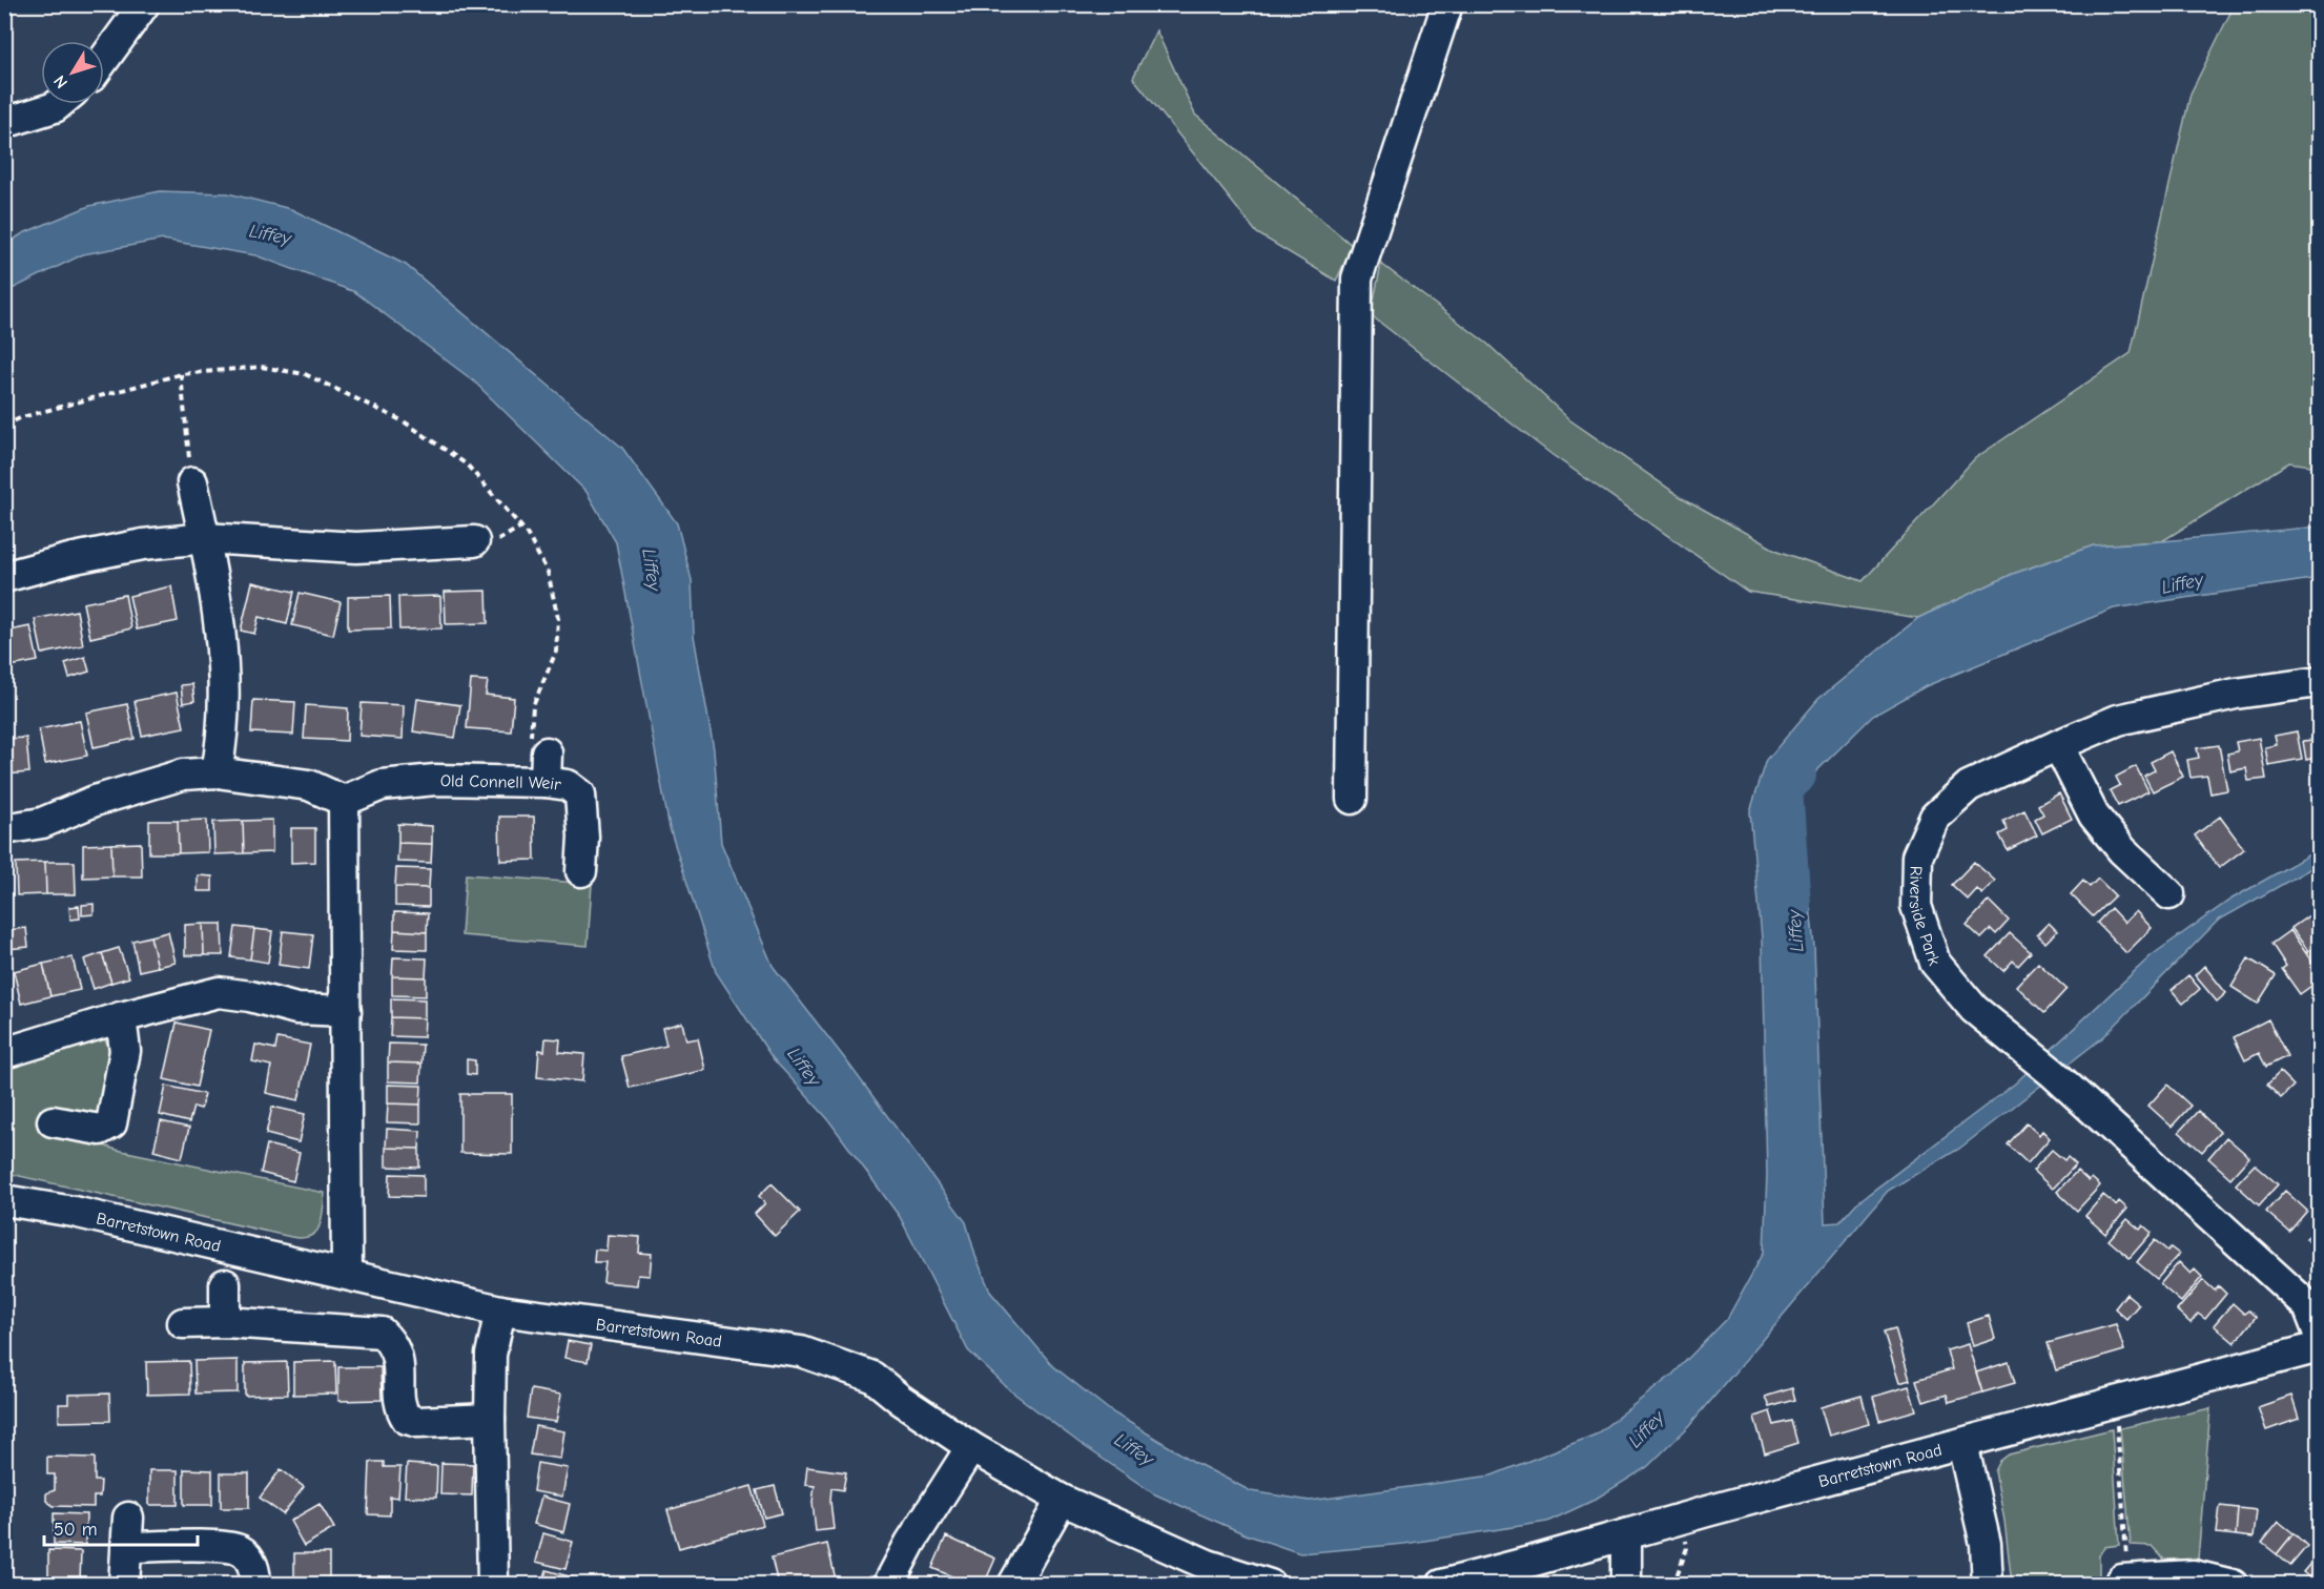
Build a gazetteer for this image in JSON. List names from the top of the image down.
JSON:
{
  "streets": {
    "street": ["Old Connell Weir", "Riverside Park", "Barretstown Road"]
  },
  "water": ["Liffey"],
  "scale_bar": "50 m",
  "north": "bottom left"
}
